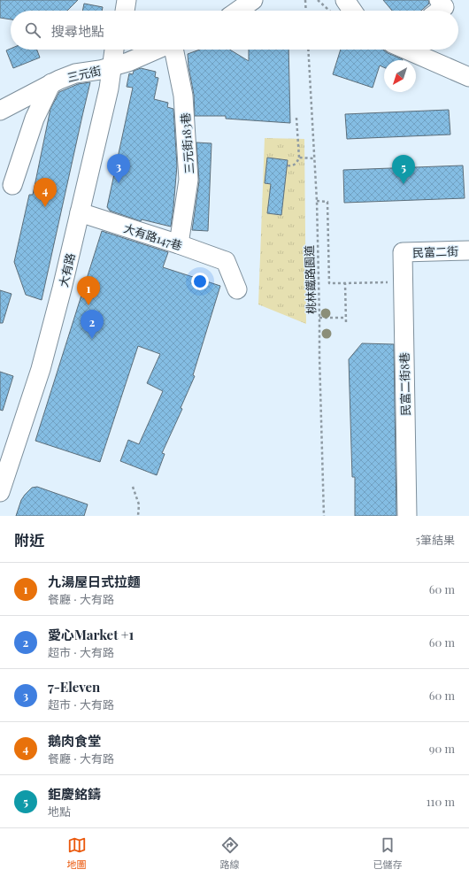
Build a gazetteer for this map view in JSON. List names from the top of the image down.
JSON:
{
  "streets": {
    "street": [
      "三元街",
      "三元街183巷",
      "大有路147巷",
      "民富二街",
      "大有路",
      "民富二街8巷"
    ],
    "path": ["桃林鐵路園道"]
  },
  "crossings": [
    ["三元街", "大有路"],
    ["三元街183巷", "大有路147巷"],
    ["大有路147巷", "大有路"],
    ["民富二街", "民富二街8巷"]
  ],
  "north": "bottom left",
  "page": {
    "search": "搜尋地點",
    "pins": [
      "3",
      "5",
      "4",
      "1",
      "2"
    ],
    "heading": ["附近", "5筆結果"],
    "list": [
      {
        "mark": "1",
        "name": "九湯屋日式拉麵",
        "note": "餐廳 · 大有路",
        "value": "60 m"
      },
      {
        "mark": "2",
        "name": "愛心Market +1",
        "note": "超市 · 大有路",
        "value": "60 m"
      },
      {
        "mark": "3",
        "name": "7-Eleven",
        "note": "超市 · 大有路",
        "value": "60 m"
      },
      {
        "mark": "4",
        "name": "鵝肉食堂",
        "note": "餐廳 · 大有路",
        "value": "90 m"
      },
      {
        "mark": "5",
        "name": "鉅慶銘鑄",
        "note": "地點",
        "value": "110 m"
      }
    ],
    "nav": ["地圖", "路線", "已儲存"]
  }
}
